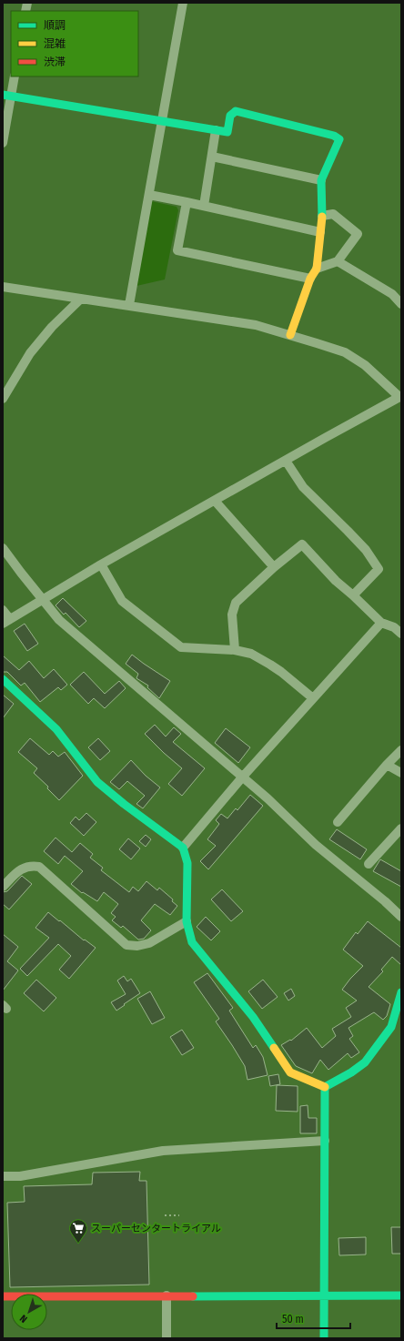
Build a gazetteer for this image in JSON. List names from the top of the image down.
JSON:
{
  "places": {
    "supermarket": ["スーパーセンタートライアル"]
  },
  "legend": ["順調", "混雑", "渋滞"],
  "scale_bar": "50 m",
  "north": "bottom left"
}
